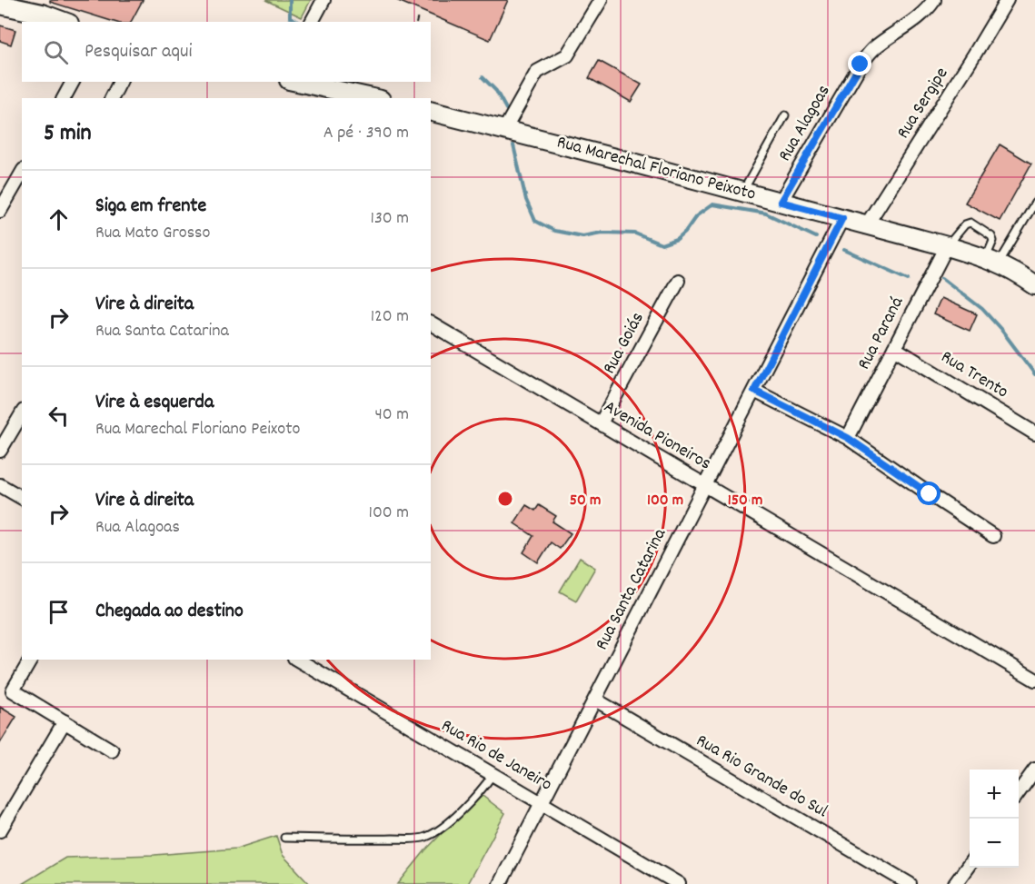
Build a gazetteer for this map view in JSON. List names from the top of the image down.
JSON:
{
  "streets": {
    "main road": ["Rua Marechal Floriano Peixoto"],
    "street": [
      "Rua Sergipe",
      "Rua Alagoas",
      "Rua Paraná",
      "Rua Goiás",
      "Rua Trento",
      "Avenida Pioneiros",
      "Rua Santa Catarina",
      "Rua Rio de Janeiro",
      "Rua Rio Grande do Sul"
    ]
  },
  "crossings": [
    ["Rua Sergipe", "Rua Marechal Floriano Peixoto"],
    ["Rua Alagoas", "Rua Marechal Floriano Peixoto"],
    ["Rua Marechal Floriano Peixoto", "Rua Paraná"],
    ["Rua Marechal Floriano Peixoto", "Rua Santa Catarina"],
    ["Rua Paraná", "Rua Trento"],
    ["Rua Goiás", "Avenida Pioneiros"],
    ["Avenida Pioneiros", "Rua Santa Catarina"],
    ["Rua Santa Catarina", "Rua Rio de Janeiro"],
    ["Rua Santa Catarina", "Rua Rio Grande do Sul"]
  ],
  "page": {
    "search": "Pesquisar aqui",
    "heading": ["5 min", "A pé · 390 m"],
    "list": [
      ["Siga em frente", "Rua Mato Grosso", "130 m"],
      ["Vire à direita", "Rua Santa Catarina", "120 m"],
      ["Vire à esquerda", "Rua Marechal Floriano Peixoto", "40 m"],
      ["Vire à direita", "Rua Alagoas", "100 m"],
      "Chegada ao destino"
    ],
    "map_buttons": ["+", "−"]
  },
  "rings": ["50 m", "100 m", "150 m"]
}
